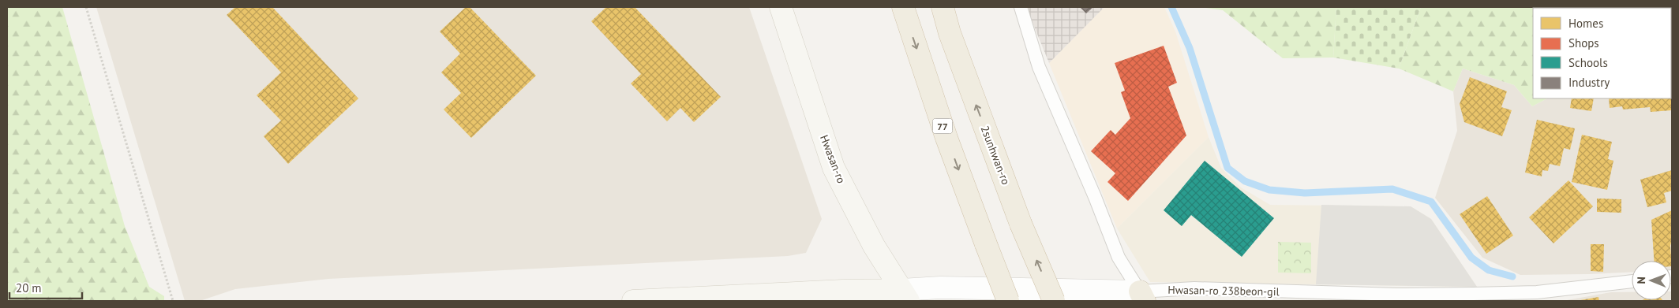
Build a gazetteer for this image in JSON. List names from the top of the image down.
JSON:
{
  "streets": {
    "highway": ["77", "2sunhwan-ro"],
    "main road": ["Hwasan-ro"],
    "street": ["Hwasan-ro 238beon-gil"]
  },
  "crossings": [
    ["Hwasan-ro", "Hwasan-ro 238beon-gil"]
  ],
  "legend": [
    "Homes",
    "Shops",
    "Schools",
    "Industry"
  ],
  "scale_bar": "20 m",
  "north": "left"
}
